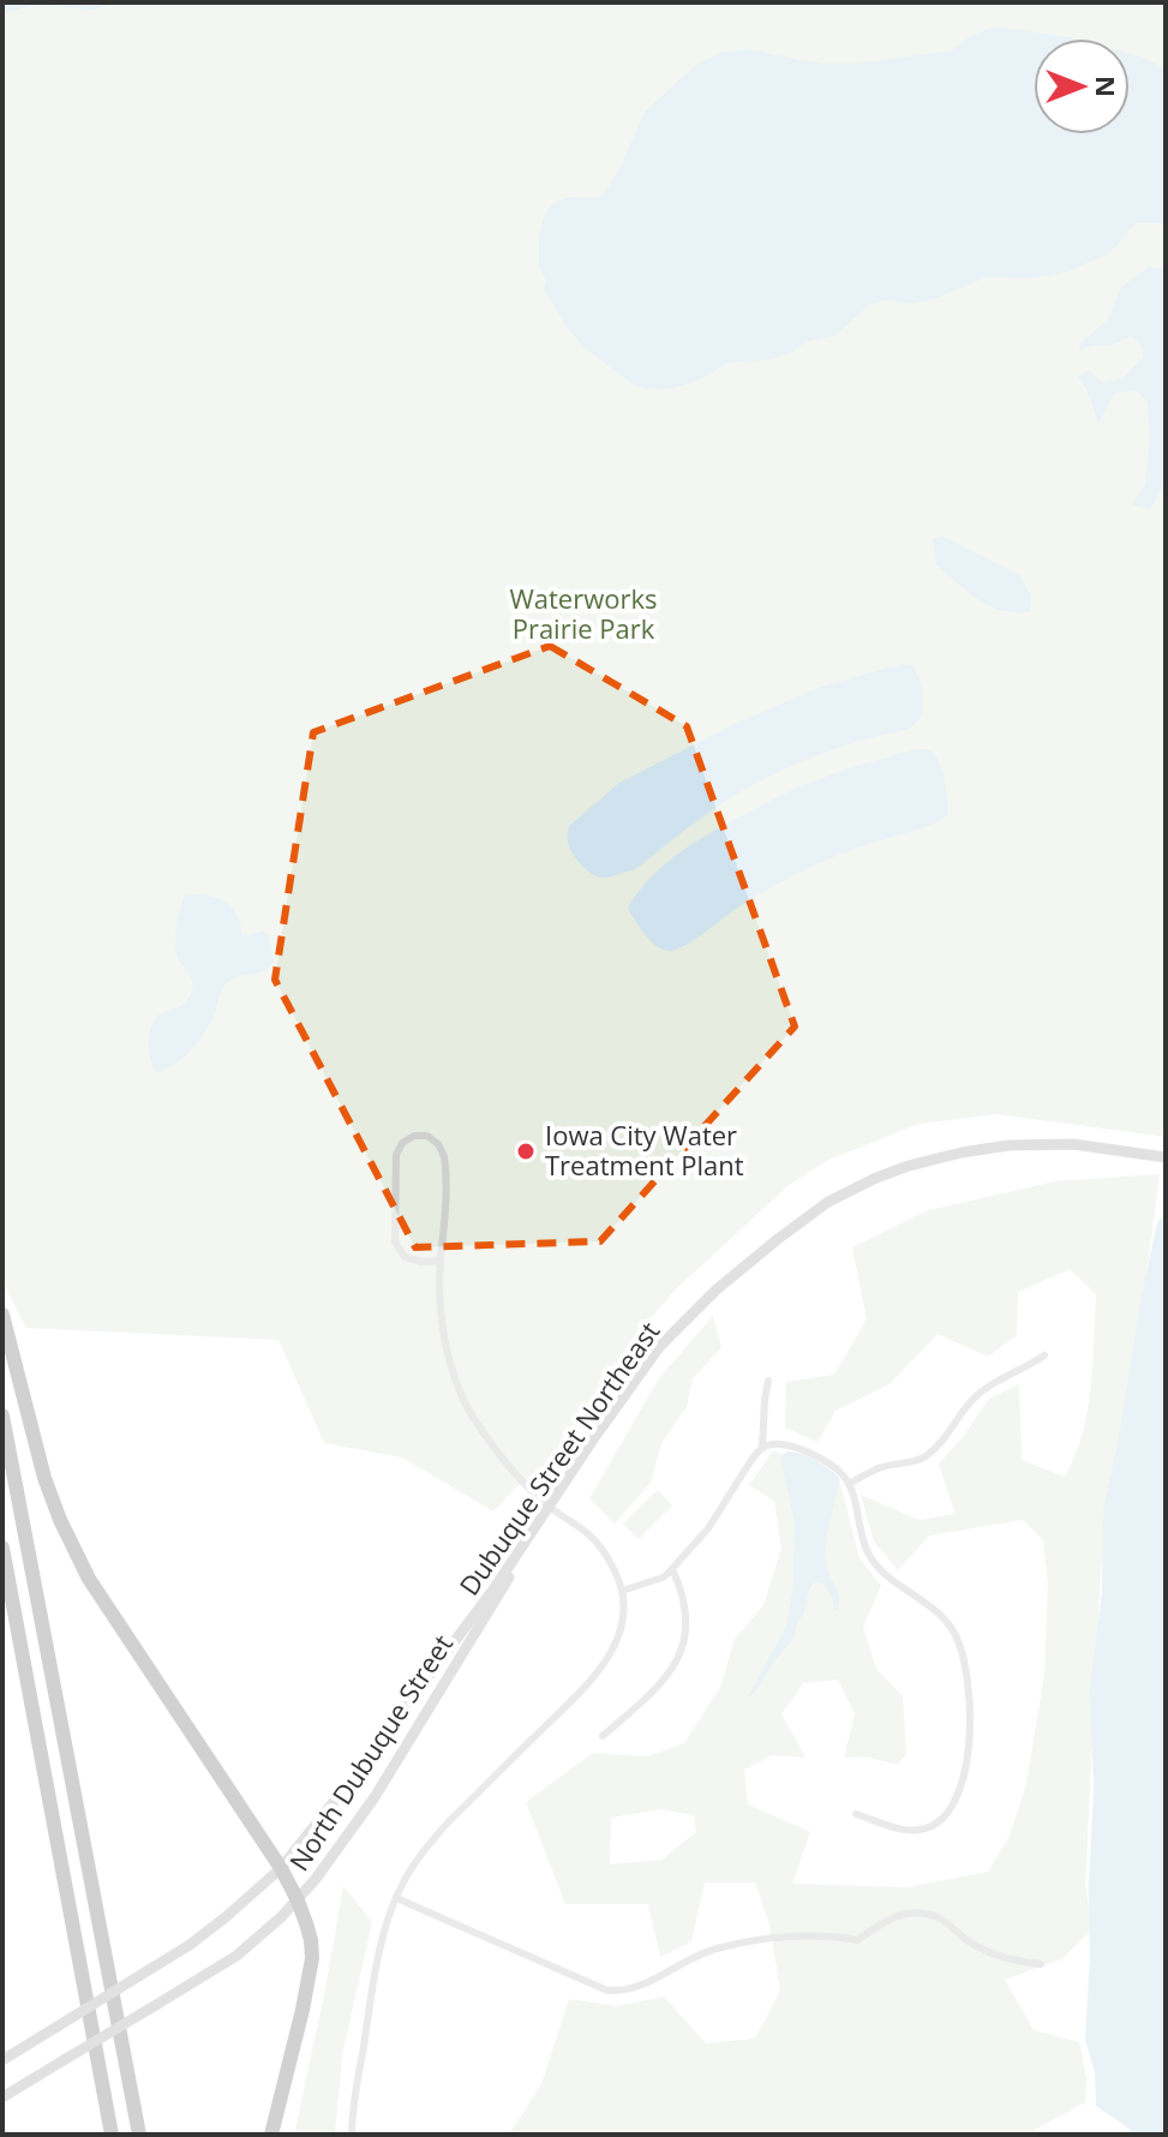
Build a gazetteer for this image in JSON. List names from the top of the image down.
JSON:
{
  "streets": {
    "main road": ["Dubuque Street Northeast", "North Dubuque Street"]
  },
  "crossings": [
    ["Dubuque Street Northeast", "North Dubuque Street"]
  ],
  "parks": ["Waterworks Prairie Park"],
  "places": ["Iowa City Water Treatment Plant"],
  "north": "right"
}
